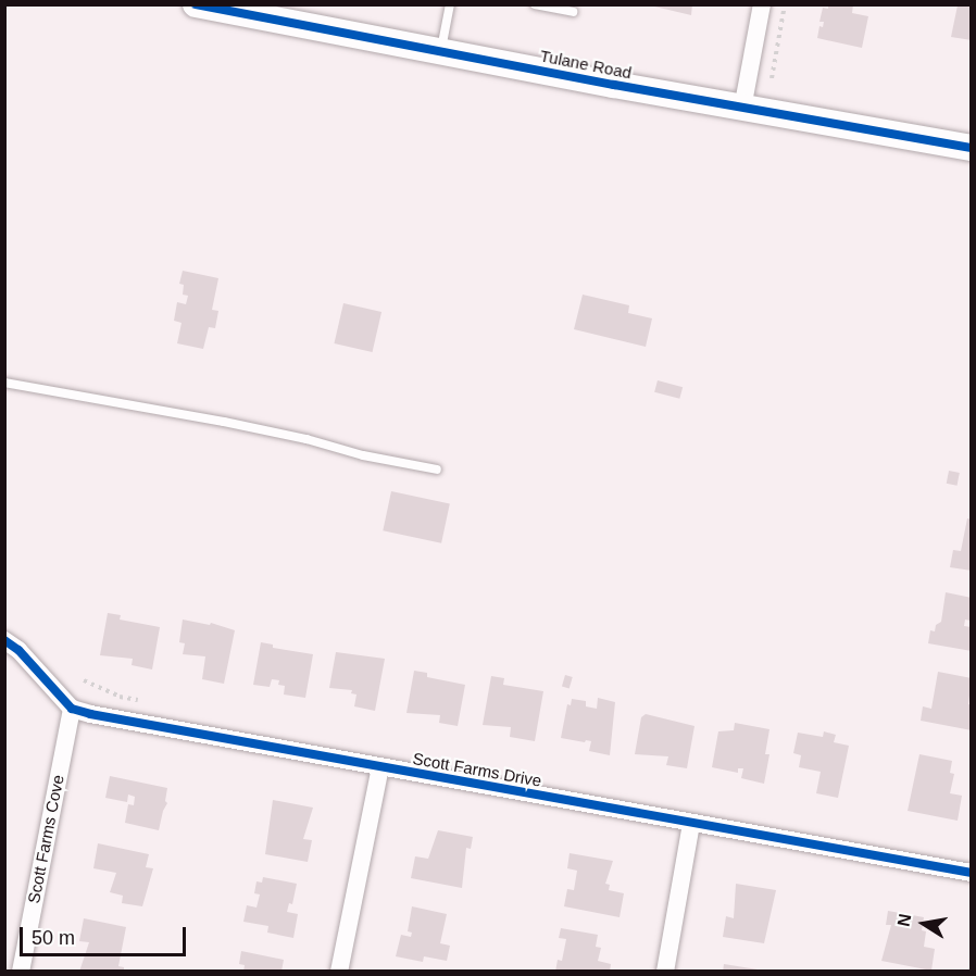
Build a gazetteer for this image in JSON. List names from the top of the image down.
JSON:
{
  "streets": {
    "street": ["Tulane Road", "Scott Farms Drive", "Scott Farms Cove"]
  },
  "crossings": [
    ["Scott Farms Drive", "Scott Farms Cove"]
  ],
  "scale_bar": "50 m",
  "north": "left"
}
